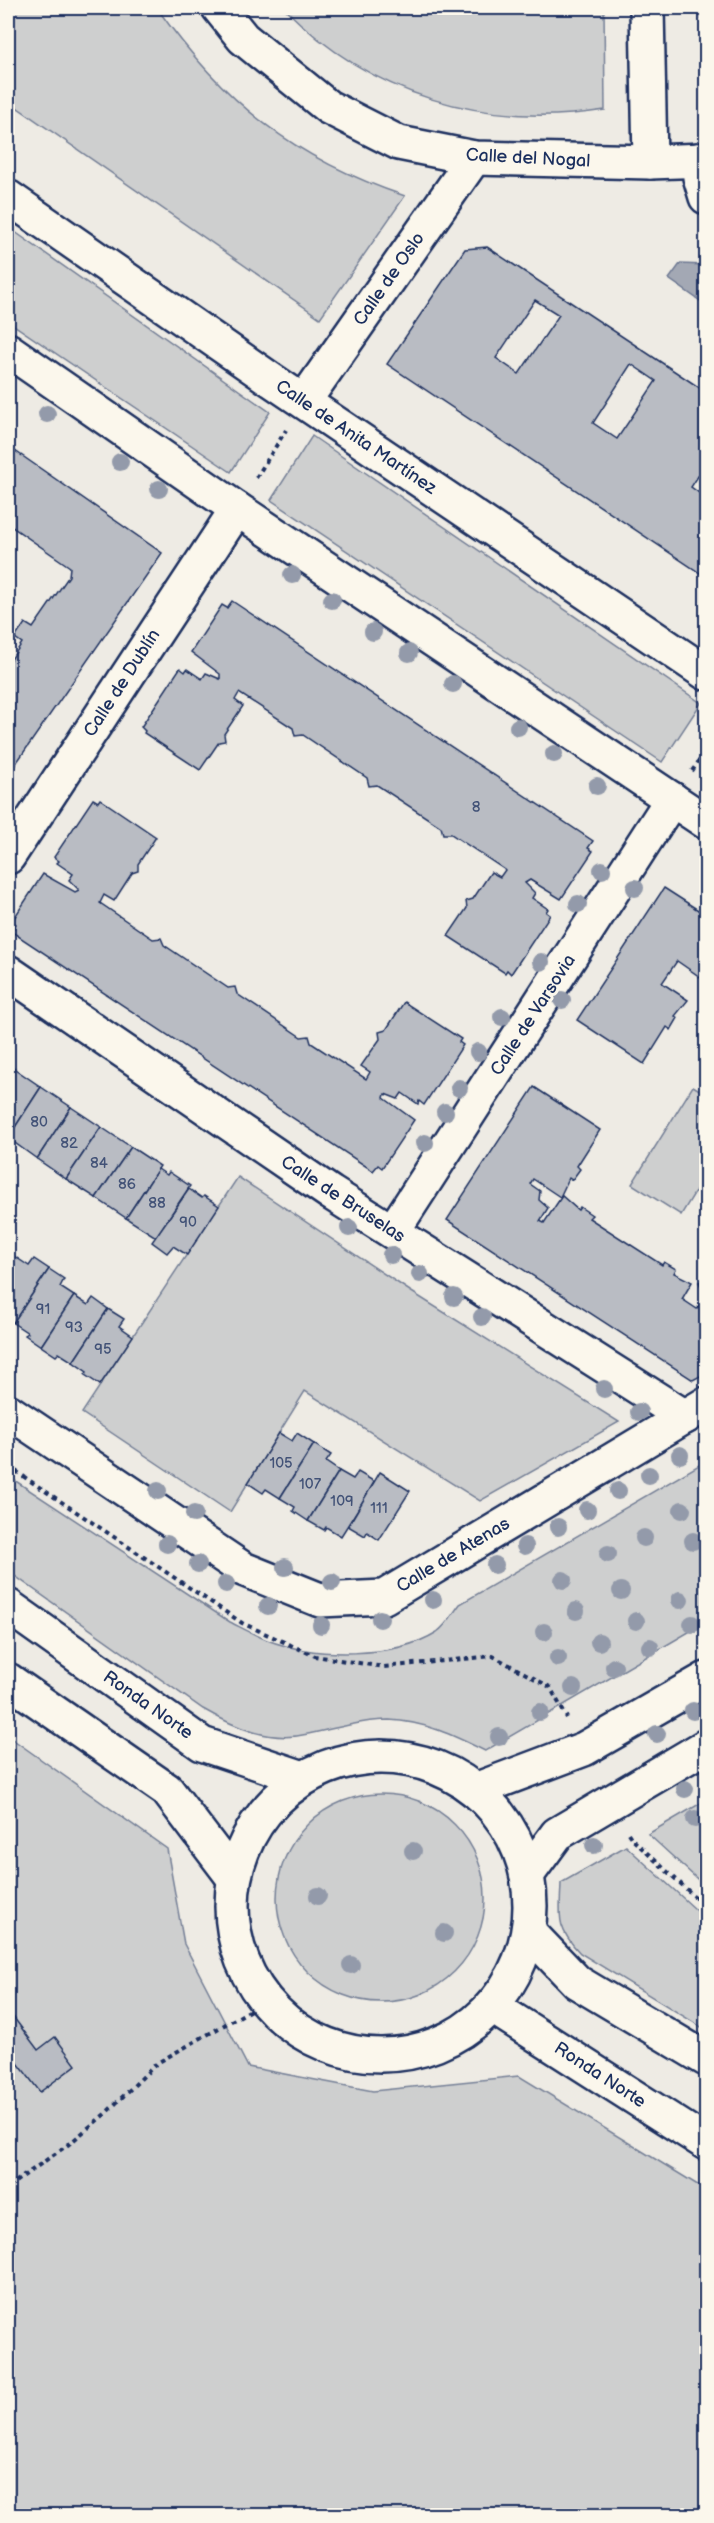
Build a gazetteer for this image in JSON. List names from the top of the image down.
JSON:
{
  "streets": {
    "main road": [
      "Calle del Nogal",
      "Calle de Oslo",
      "Calle de Anita Martínez",
      "Calle de Dublín",
      "Calle de Varsovia",
      "Calle de Bruselas",
      "Calle de Atenas",
      "Ronda Norte"
    ]
  },
  "crossings": [
    ["Calle del Nogal", "Calle de Oslo"],
    ["Calle de Oslo", "Calle de Anita Martínez"],
    ["Calle de Varsovia", "Calle de Bruselas"],
    ["Calle de Bruselas", "Calle de Atenas"]
  ],
  "house_numbers": [
    "8",
    "80",
    "82",
    "84",
    "86",
    "88",
    "90",
    "91",
    "93",
    "95",
    "105",
    "107",
    "109",
    "111"
  ]
}
